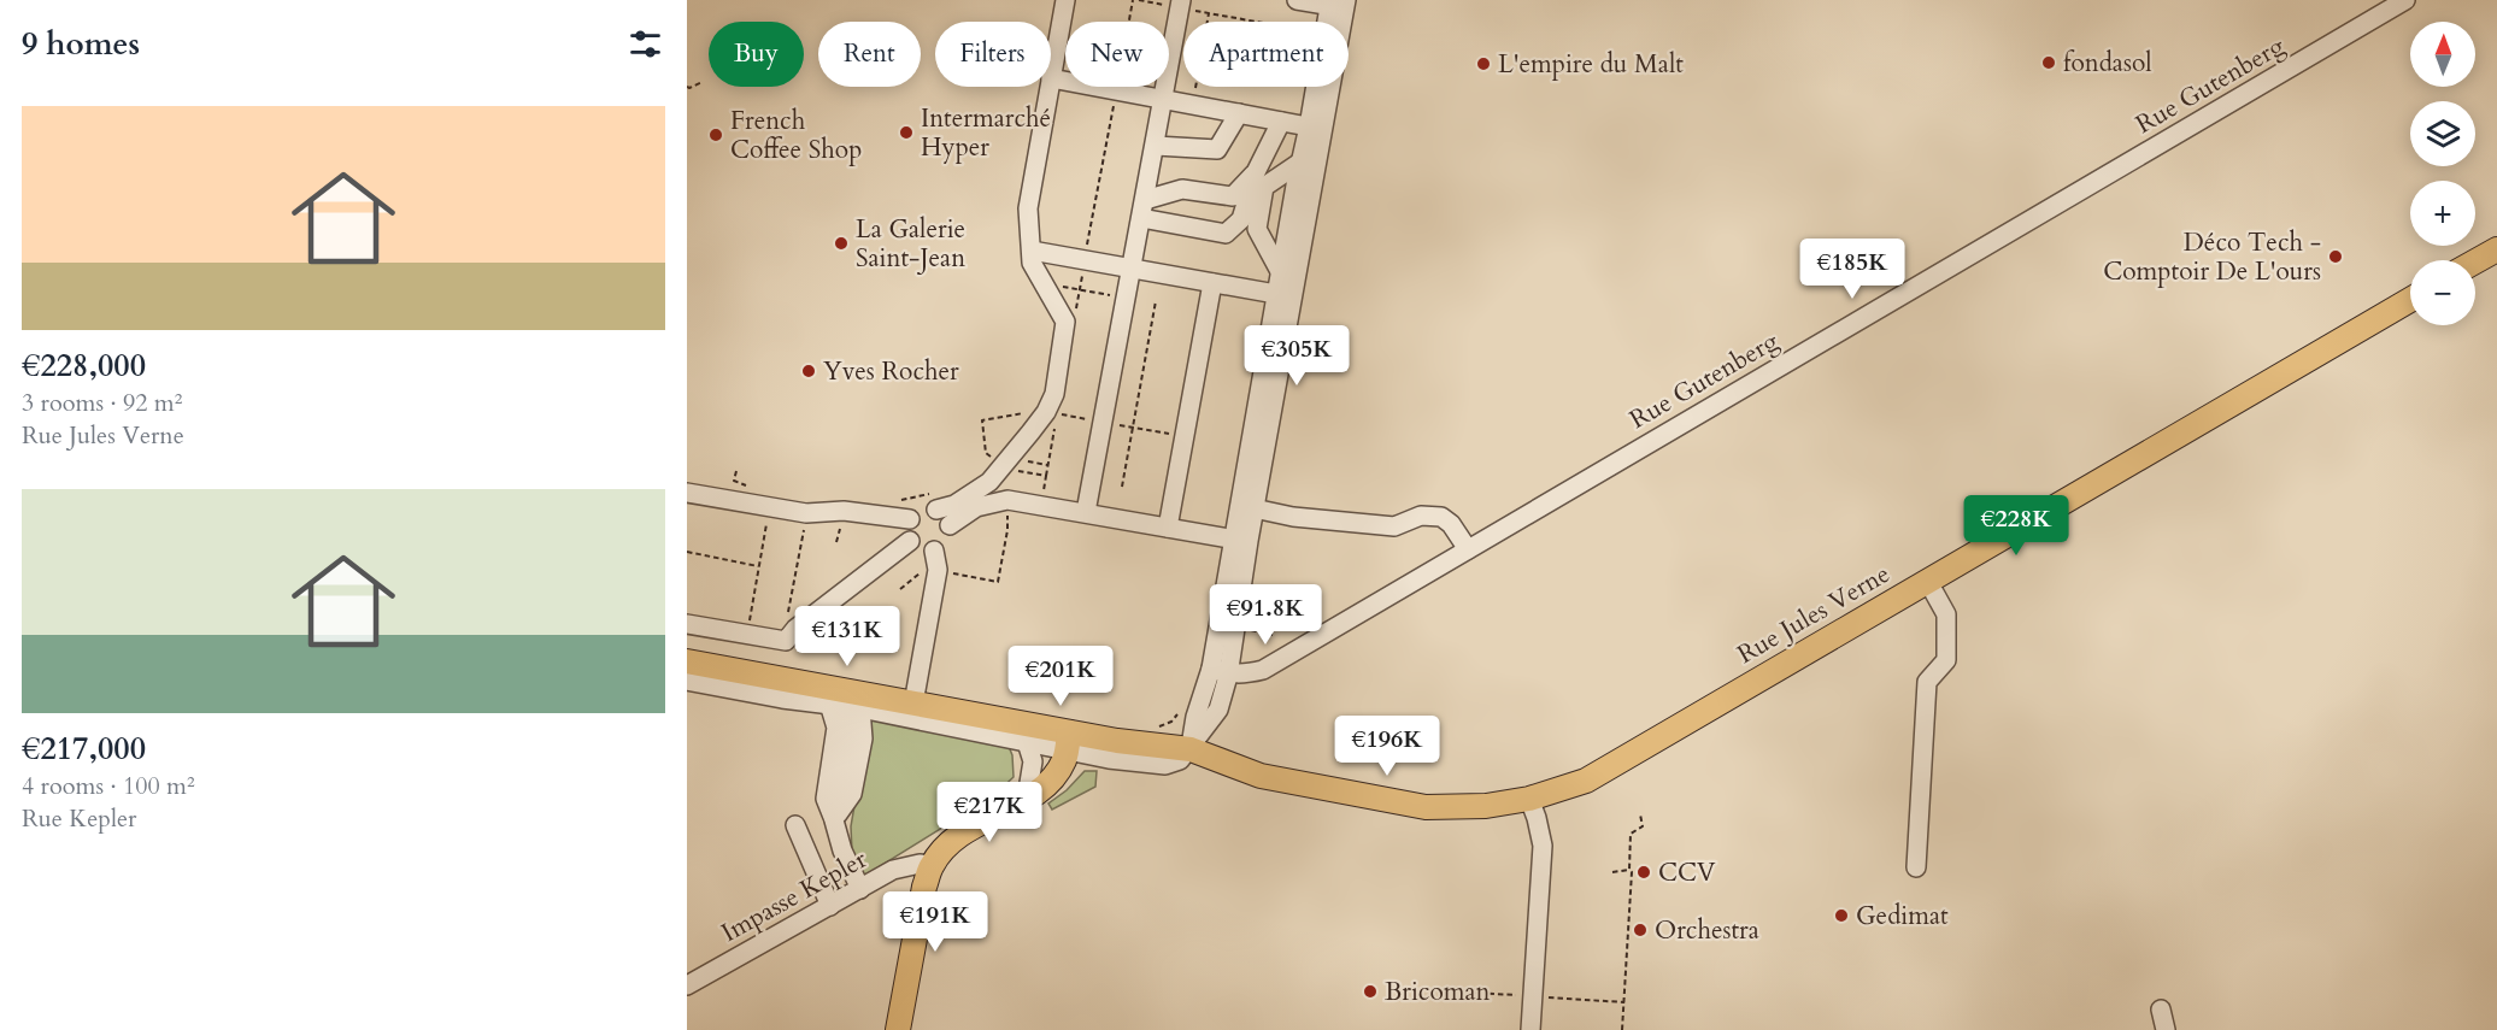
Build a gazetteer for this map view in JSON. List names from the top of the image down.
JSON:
{
  "streets": {
    "main road": ["Rue Jules Verne"],
    "street": ["Rue Gutenberg", "Impasse Kepler"]
  },
  "places": [
    "fondasol",
    "L'empire du Malt",
    "Intermarché Hyper",
    "French Coffee Shop",
    "La Galerie Saint-Jean",
    "Déco Tech - Comptoir De L'ours",
    "Yves Rocher",
    "CCV",
    "Gedimat",
    "Orchestra",
    "Bricoman"
  ],
  "north": "top",
  "page": {
    "heading": "9 homes",
    "map_buttons": ["+", "−"],
    "chip": [
      "Buy",
      "Rent",
      "Filters",
      "New",
      "Apartment"
    ],
    "list": [
      {
        "name": "€228,000",
        "note": "3 rooms · 92 m² · Rue Jules Verne"
      },
      {
        "name": "€217,000",
        "note": "4 rooms · 100 m² · Rue Kepler"
      }
    ],
    "price": [
      "€185K",
      "€305K",
      "€228K",
      "€91.8K",
      "€131K",
      "€201K",
      "€196K",
      "€217K",
      "€191K"
    ]
  }
}
